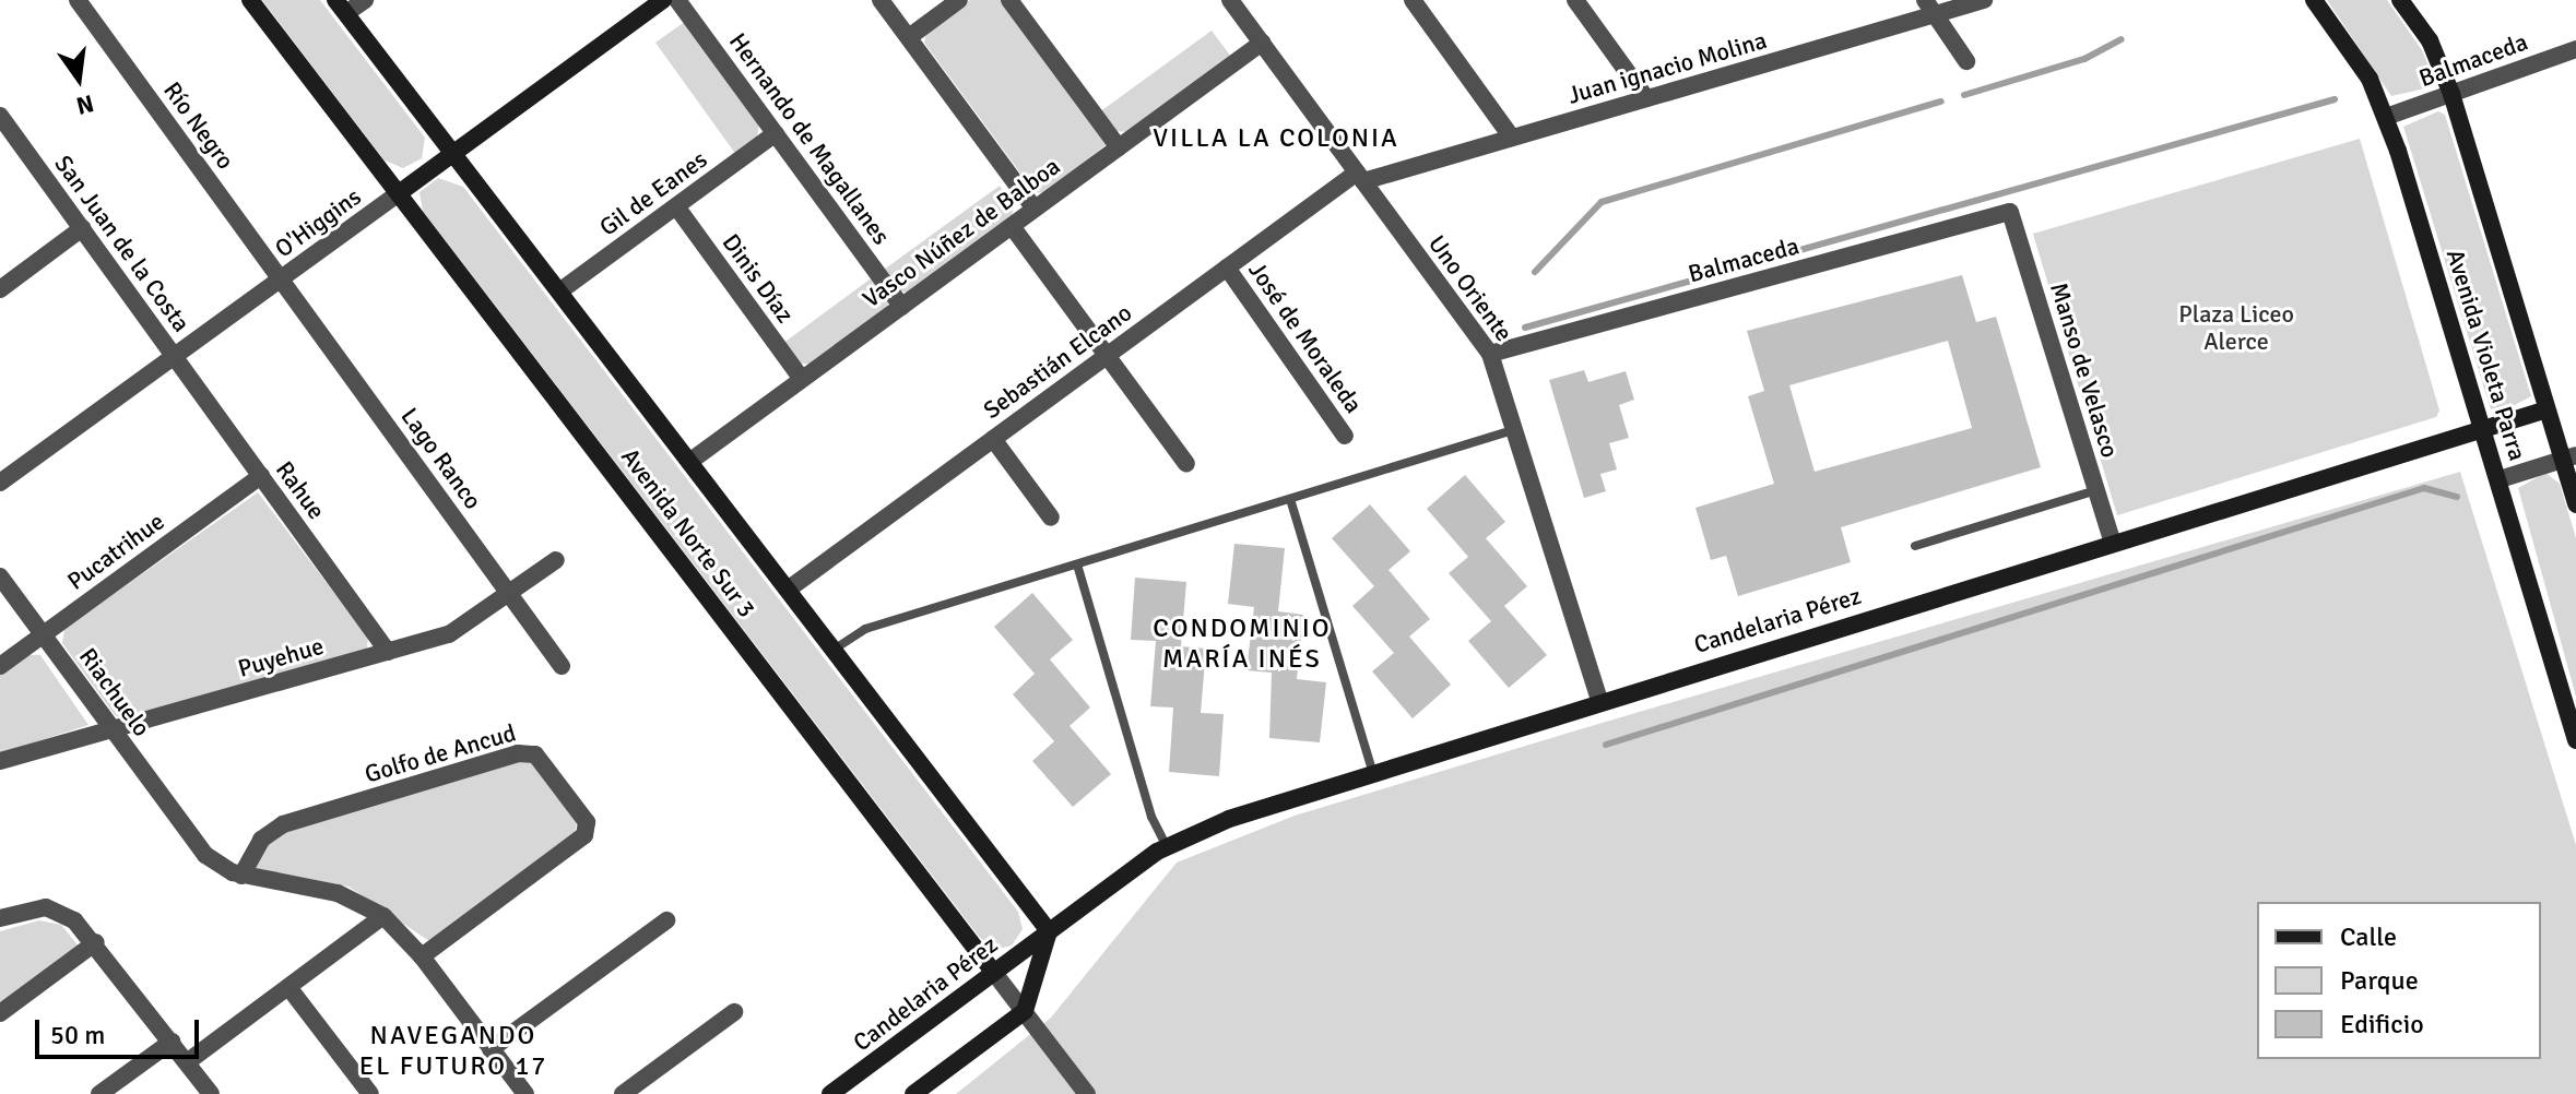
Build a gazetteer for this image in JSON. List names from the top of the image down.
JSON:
{
  "streets": {
    "street": [
      "Balmaceda",
      "Juan ignacio Molina",
      "Río Negro",
      "Hernando de Magallanes",
      "Gil de Eanes",
      "O'Higgins",
      "Vasco Núñez de Balboa",
      "San Juan de la Costa",
      "Dinis Díaz",
      "Uno Oriente",
      "José de Moraleda",
      "Avenida Violeta Parra",
      "Sebastián Elcano",
      "Manso de Velasco",
      "Lago Ranco",
      "Rahue",
      "Avenida Norte Sur 3",
      "Pucatrihue",
      "Candelaria Pérez",
      "Puyehue",
      "Riachuelo",
      "Golfo de Ancud"
    ]
  },
  "crossings": [
    ["Balmaceda", "Uno Oriente"],
    ["Balmaceda", "Avenida Violeta Parra"],
    ["Balmaceda", "Manso de Velasco"],
    ["Juan ignacio Molina", "Uno Oriente"],
    ["Juan ignacio Molina", "Sebastián Elcano"],
    ["Río Negro", "O'Higgins"],
    ["Río Negro", "Lago Ranco"],
    ["Hernando de Magallanes", "Gil de Eanes"],
    ["Hernando de Magallanes", "Vasco Núñez de Balboa"],
    ["Gil de Eanes", "Dinis Díaz"],
    ["Gil de Eanes", "Avenida Norte Sur 3"],
    ["O'Higgins", "San Juan de la Costa"],
    ["O'Higgins", "Lago Ranco"],
    ["O'Higgins", "Rahue"],
    ["O'Higgins", "Avenida Norte Sur 3"],
    ["Vasco Núñez de Balboa", "Dinis Díaz"],
    ["Vasco Núñez de Balboa", "Uno Oriente"],
    ["Vasco Núñez de Balboa", "Avenida Norte Sur 3"],
    ["San Juan de la Costa", "Rahue"],
    ["Uno Oriente", "Sebastián Elcano"],
    ["Uno Oriente", "Candelaria Pérez"],
    ["José de Moraleda", "Sebastián Elcano"],
    ["Avenida Violeta Parra", "Candelaria Pérez"],
    ["Sebastián Elcano", "Avenida Norte Sur 3"],
    ["Manso de Velasco", "Candelaria Pérez"],
    ["Lago Ranco", "Puyehue"],
    ["Rahue", "Pucatrihue"],
    ["Rahue", "Puyehue"],
    ["Avenida Norte Sur 3", "Candelaria Pérez"],
    ["Pucatrihue", "Riachuelo"],
    ["Puyehue", "Riachuelo"],
    ["Riachuelo", "Golfo de Ancud"]
  ],
  "districts": ["VILLA LA COLONIA", "CONDOMINIO MARÍA INÉS", "NAVEGANDO EL FUTURO 17"],
  "parks": ["Plaza Liceo Alerce"],
  "legend": ["Calle", "Parque", "Edificio"],
  "scale_bar": "50 m",
  "north": "bottom"
}
